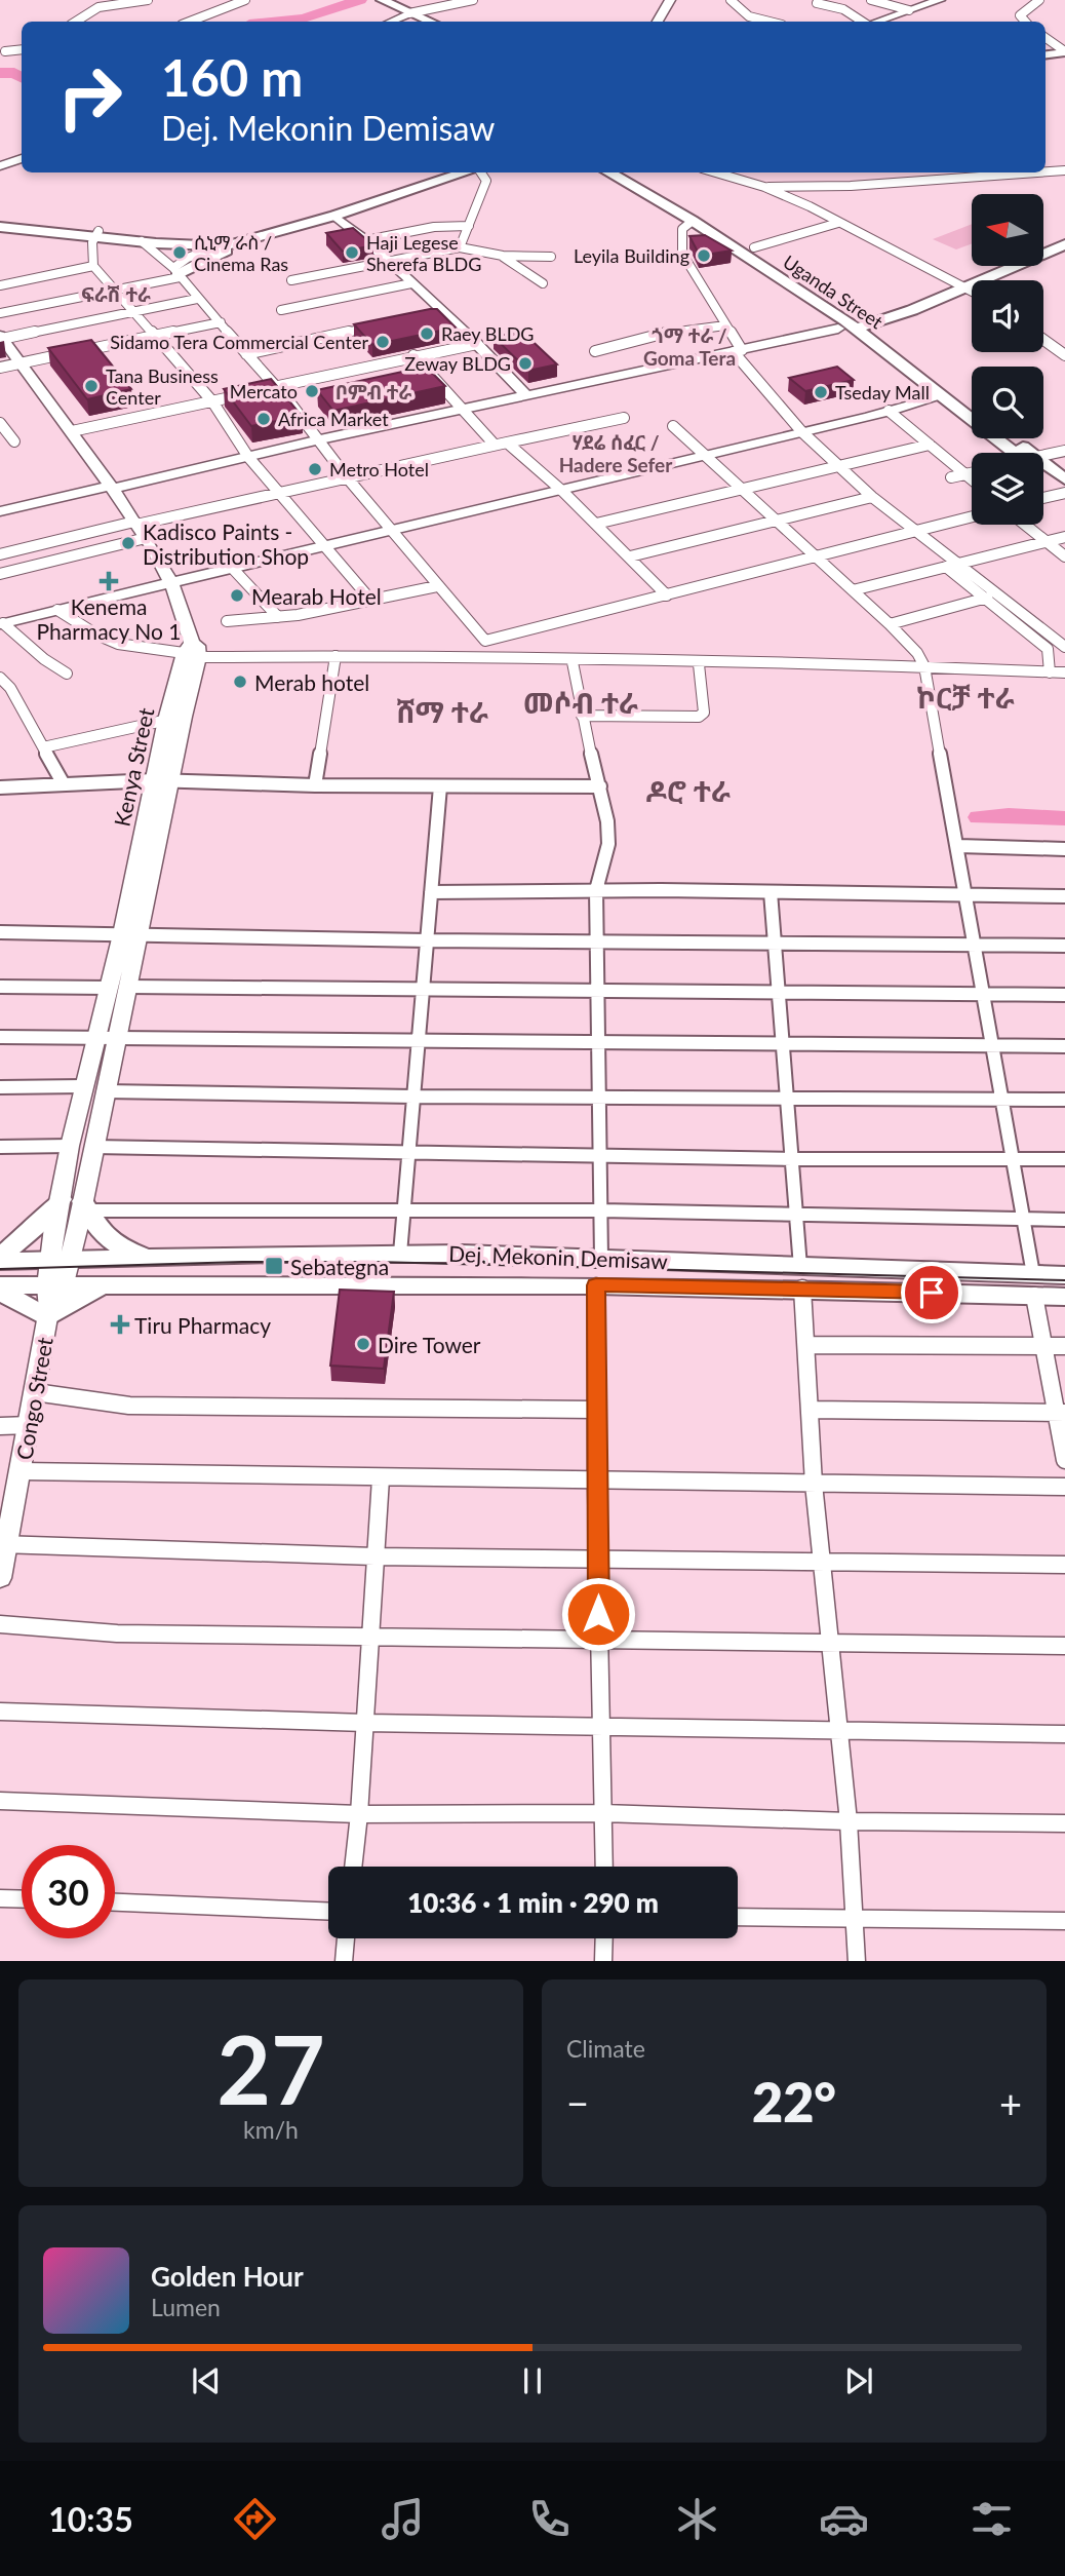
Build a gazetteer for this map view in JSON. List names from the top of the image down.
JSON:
{
  "streets": {
    "main road": ["Uganda Street", "Dej. Mekonin Demisaw"],
    "street": ["Kenya Street", "Congo Street"]
  },
  "crossings": [
    ["Kenya Street", "Dej. Mekonin Demisaw"],
    ["Kenya Street", "Congo Street"],
    ["Dej. Mekonin Demisaw", "Congo Street"]
  ],
  "districts": [
    "ፍራሽ ተራ",
    "ጎማ ተራ / Goma Tera",
    "ቦምብ ተራ",
    "ሃደሬ ሰፈር / Hadere Sefer",
    "ኮርቻ ተራ",
    "መሶብ ተራ",
    "ሸማ ተራ",
    "ዶሮ ተራ"
  ],
  "places": {
    "other": [
      "ሲኒማ ራስ / Cinema Ras",
      "Haji Legese Sherefa BLDG",
      "Leyila Building",
      "Raey BLDG",
      "Sidamo Tera Commercial Center",
      "Zeway BLDG",
      "Tana Business Center",
      "Mercato",
      "Tseday Mall",
      "Africa Market",
      "Metro Hotel",
      "Kadisco Paints - Distribution Shop",
      "Mearab Hotel",
      "Merab hotel",
      "Dire Tower"
    ],
    "health": ["Kenema Pharmacy No 1", "Tiru Pharmacy"],
    "transit": ["Sebategna"]
  },
  "north": "left",
  "page": {
    "turn": ["160 m", "Dej. Mekonin Demisaw"],
    "limit": "30",
    "trip": "10:36 · 1 min · 290 m",
    "tile": [
      ["27", "km/h"],
      "Climate"
    ],
    "heat": ["−", "22°", "+"],
    "song": ["Golden Hour", "Lumen"],
    "tabs": "10:35"
  }
}
